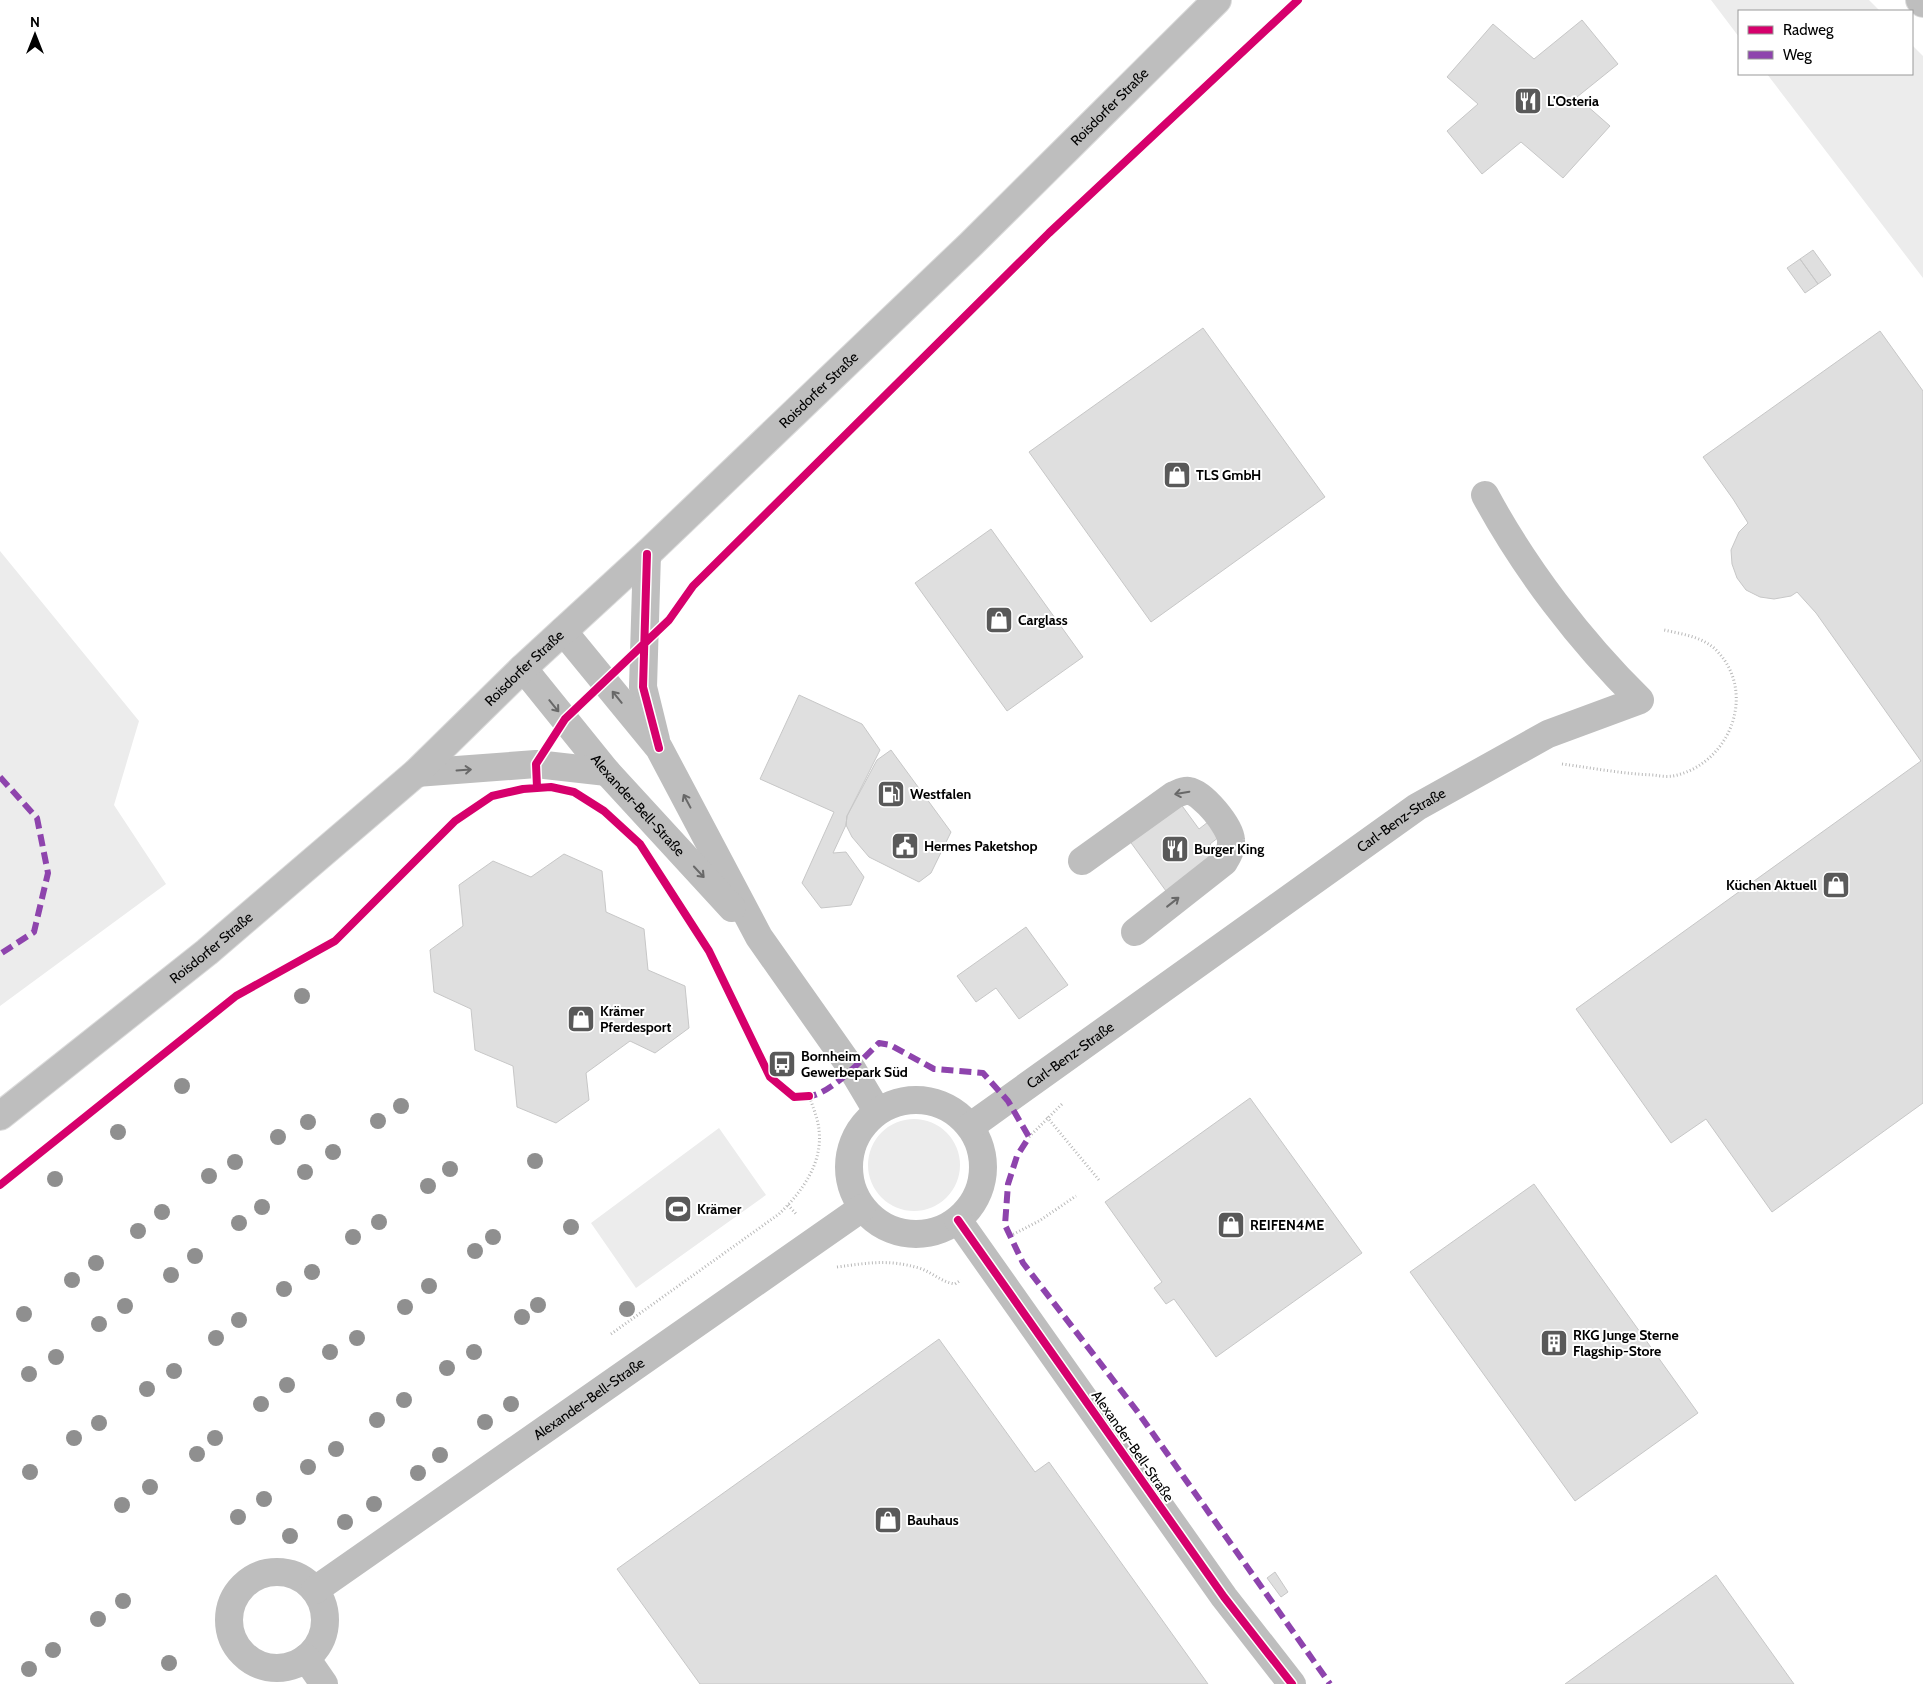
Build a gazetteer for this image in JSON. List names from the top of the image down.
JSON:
{
  "streets": {
    "main road": ["Roisdorfer Straße", "Alexander-Bell-Straße", "Carl-Benz-Straße"]
  },
  "crossings": [
    ["Roisdorfer Straße", "Alexander-Bell-Straße"],
    ["Alexander-Bell-Straße", "Carl-Benz-Straße"]
  ],
  "places": {
    "restaurant": ["L'Osteria", "Burger King"],
    "shop": [
      "TLS GmbH",
      "Carglass",
      "Küchen Aktuell",
      "Krämer Pferdesport",
      "REIFEN4ME",
      "Bauhaus"
    ],
    "fuel station": ["Westfalen"],
    "public building": ["Hermes Paketshop"],
    "bus stop": ["Bornheim Gewerbepark Süd"],
    "sports": ["Krämer"],
    "building": ["RKG Junge Sterne Flagship-Store"]
  },
  "legend": ["Radweg", "Weg"],
  "north": "top"
}
